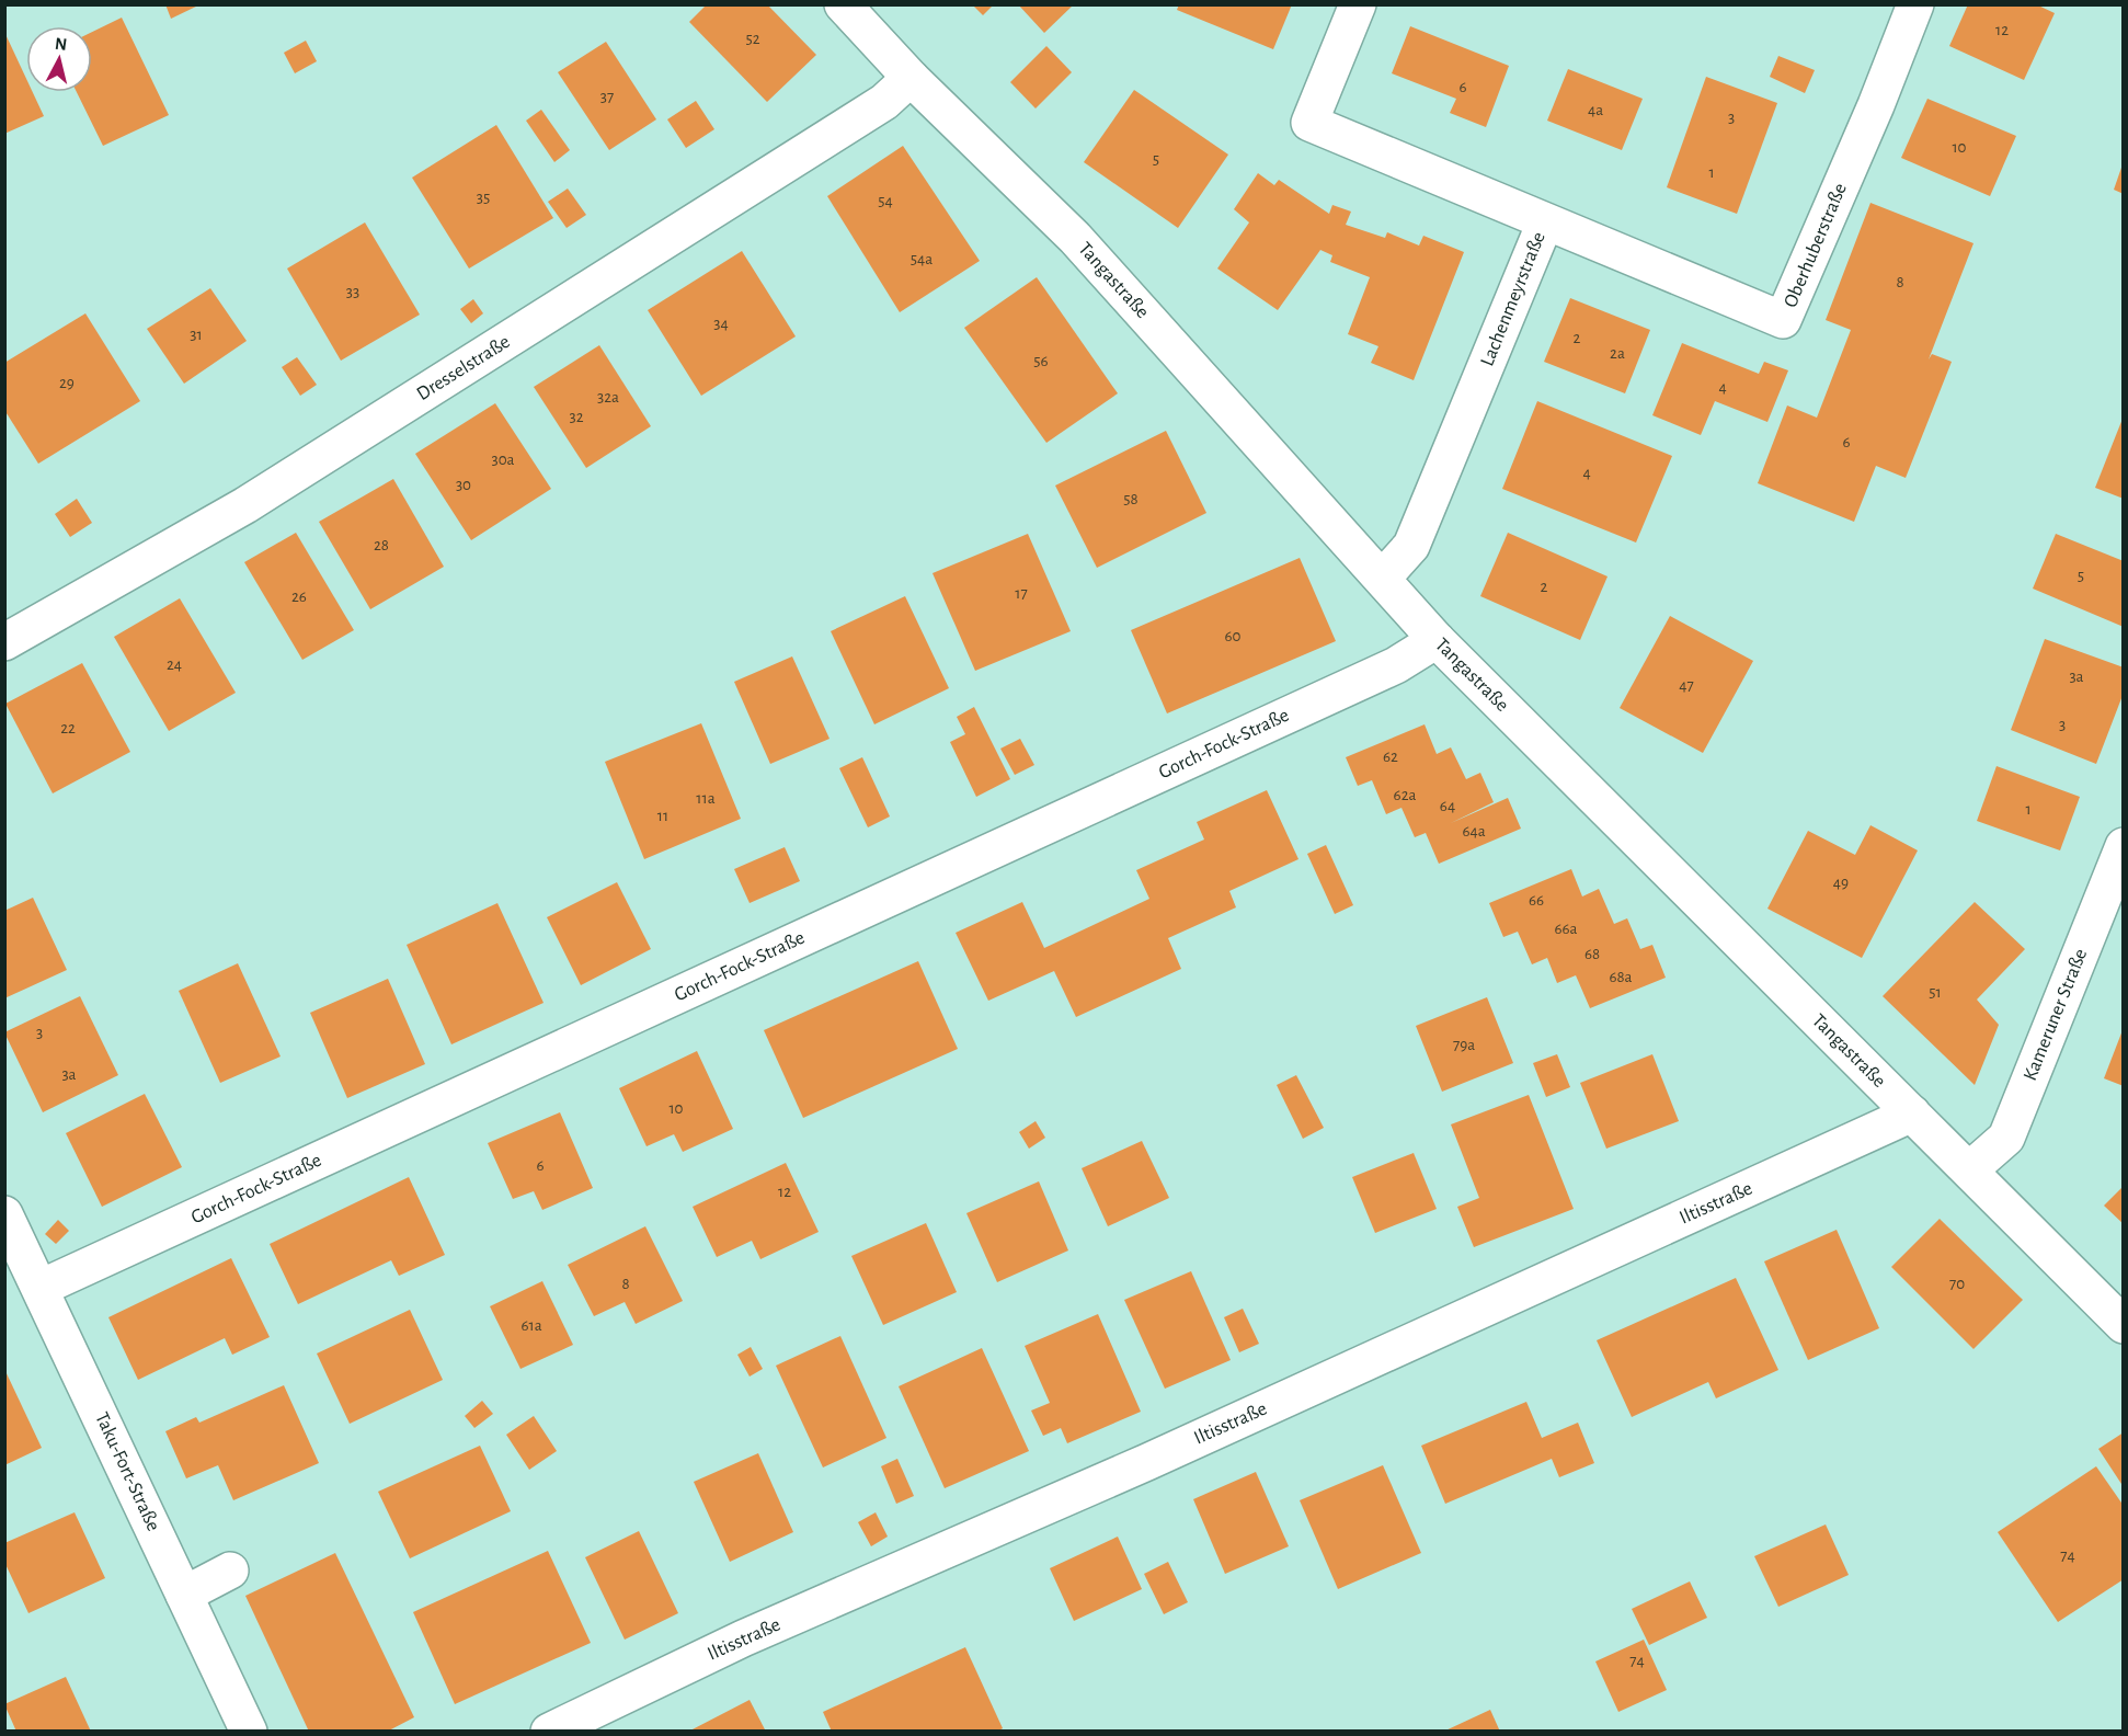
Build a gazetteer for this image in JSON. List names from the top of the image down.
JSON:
{
  "streets": {
    "street": [
      "Oberhuberstraße",
      "Tangastraße",
      "Lachenmeyrstraße",
      "Dresselstraße",
      "Gorch-Fock-Straße",
      "Kameruner Straße",
      "Iltisstraße",
      "Taku-Fort-Straße"
    ]
  },
  "crossings": [
    ["Oberhuberstraße", "Lachenmeyrstraße"],
    ["Tangastraße", "Lachenmeyrstraße"],
    ["Tangastraße", "Dresselstraße"],
    ["Tangastraße", "Gorch-Fock-Straße"],
    ["Tangastraße", "Kameruner Straße"],
    ["Tangastraße", "Iltisstraße"],
    ["Gorch-Fock-Straße", "Taku-Fort-Straße"]
  ],
  "house_numbers": [
    "12",
    "52",
    "6",
    "37",
    "4a",
    "3",
    "10",
    "5",
    "1",
    "35",
    "54",
    "54a",
    "8",
    "33",
    "34",
    "31",
    "2",
    "2a",
    "56",
    "29",
    "4",
    "32a",
    "32",
    "6",
    "30a",
    "4",
    "30",
    "58",
    "28",
    "5",
    "2",
    "17",
    "26",
    "60",
    "24",
    "3a",
    "47",
    "3",
    "22",
    "62",
    "62a",
    "11a",
    "64",
    "1",
    "11",
    "64a",
    "49",
    "66",
    "66a",
    "68",
    "68a",
    "51",
    "3",
    "79a",
    "3a",
    "10",
    "6",
    "12",
    "8",
    "70",
    "61a",
    "74",
    "74"
  ],
  "north": "top"
}
